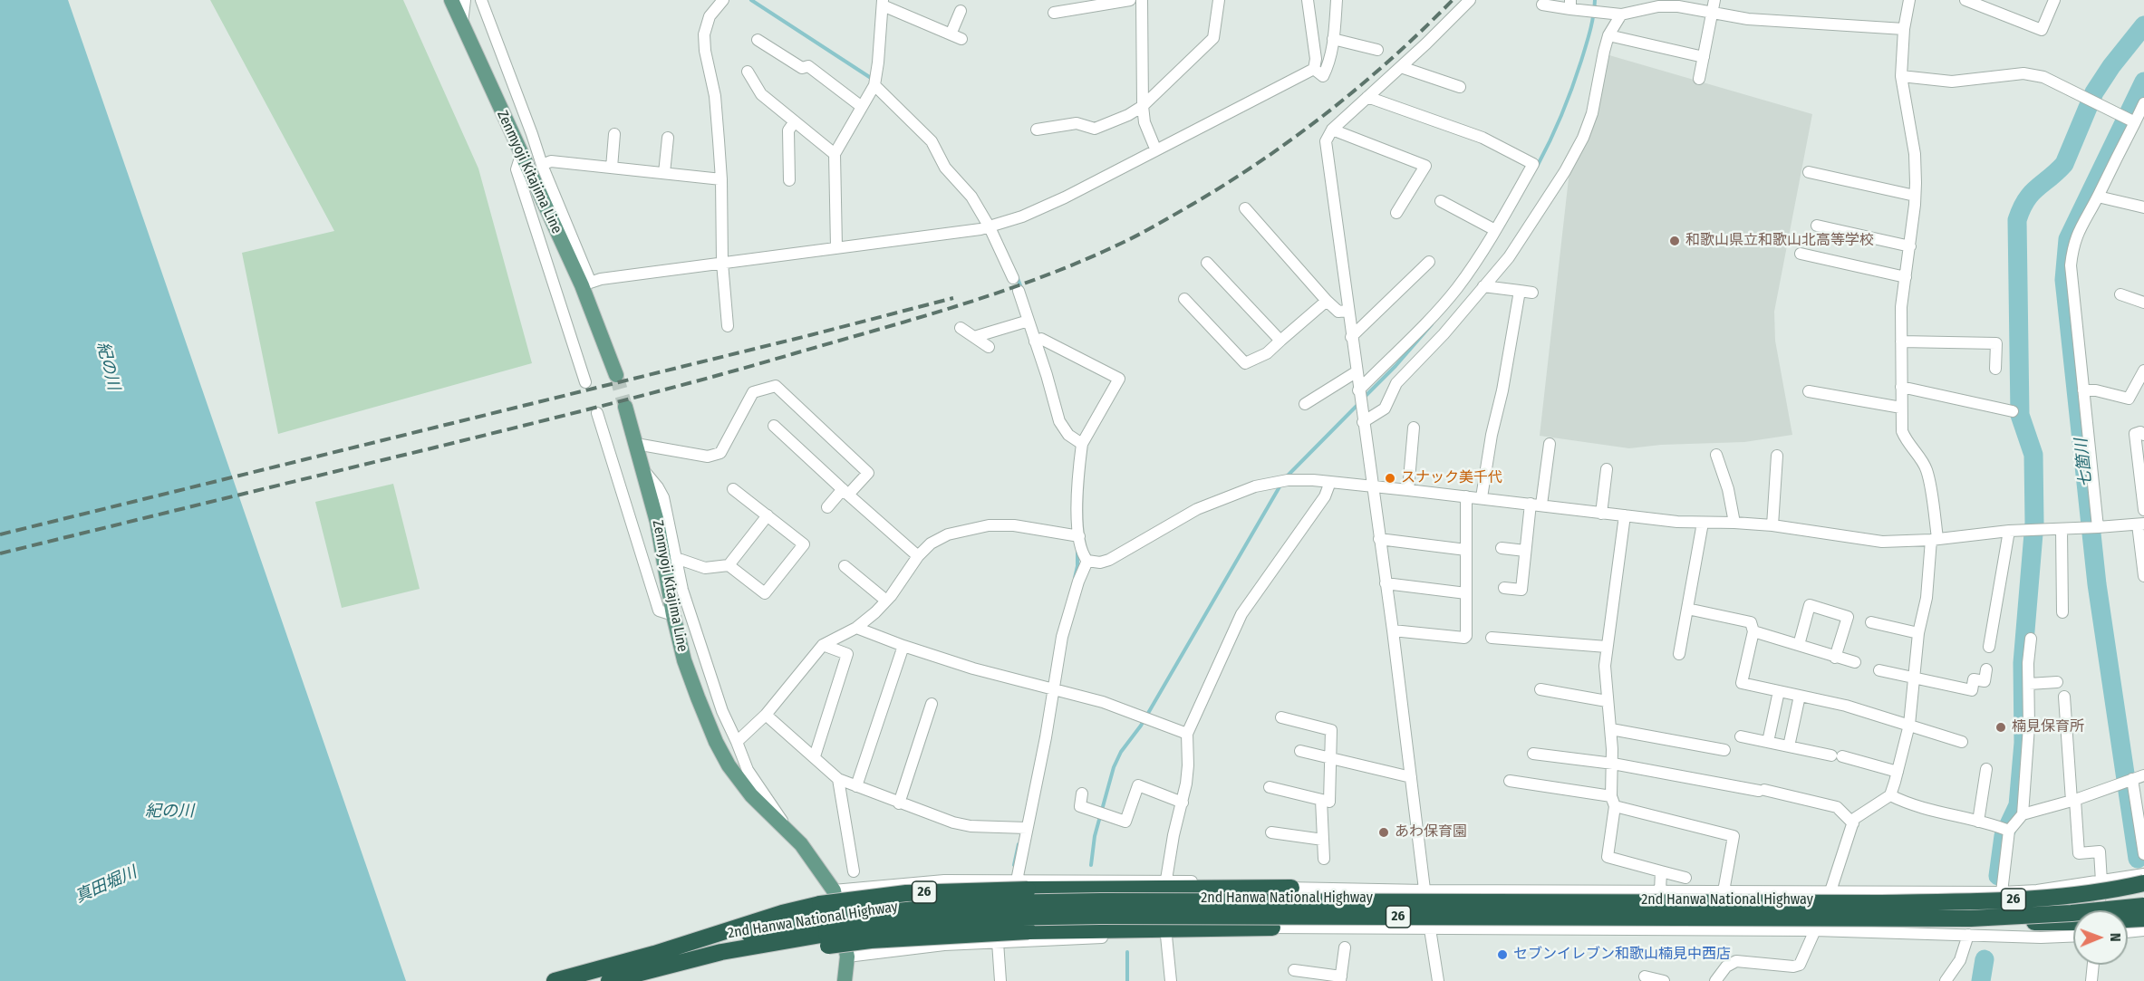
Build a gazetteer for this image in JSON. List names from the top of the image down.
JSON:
{
  "streets": {
    "highway": ["26", "2nd Hanwa National Highway"],
    "main road": ["Zenmyoji Kitajima Line"]
  },
  "crossings": [
    ["26", "2nd Hanwa National Highway"]
  ],
  "water": ["紀の川", "七箇川", "真田堀川"],
  "places": [
    "和歌山県立和歌山北高等学校",
    "スナック美千代",
    "楠見保育所",
    "あわ保育園",
    "セブンイレブン和歌山楠見中西店"
  ],
  "north": "right"
}
